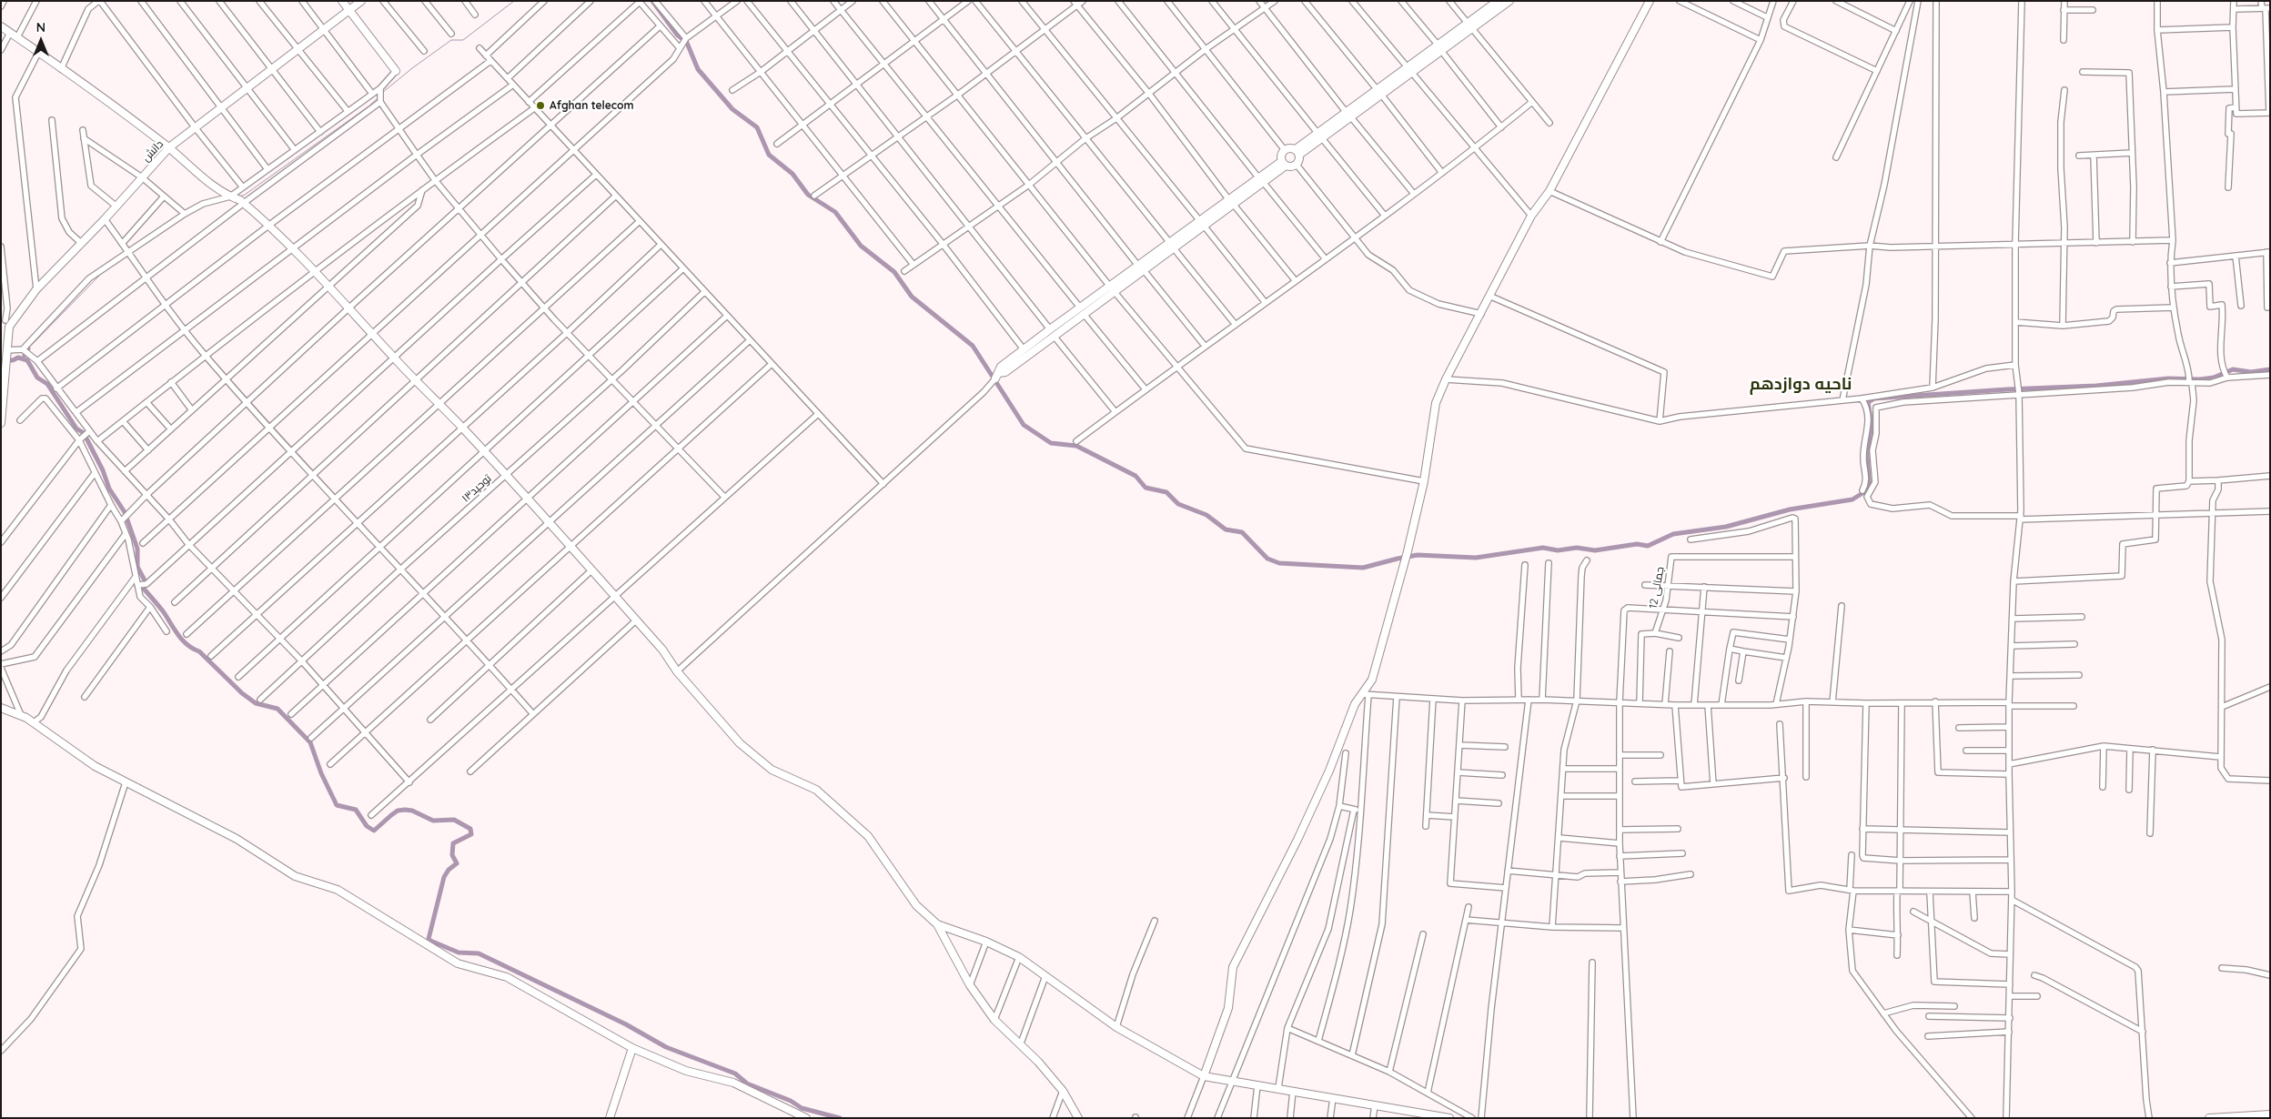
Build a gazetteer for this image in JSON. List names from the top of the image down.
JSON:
{
  "streets": {
    "street": ["دانش", "توحید۱۳", "جمالی 12"]
  },
  "districts": ["ناحیه دوازدهم"],
  "places": ["Afghan telecom"],
  "north": "top"
}
